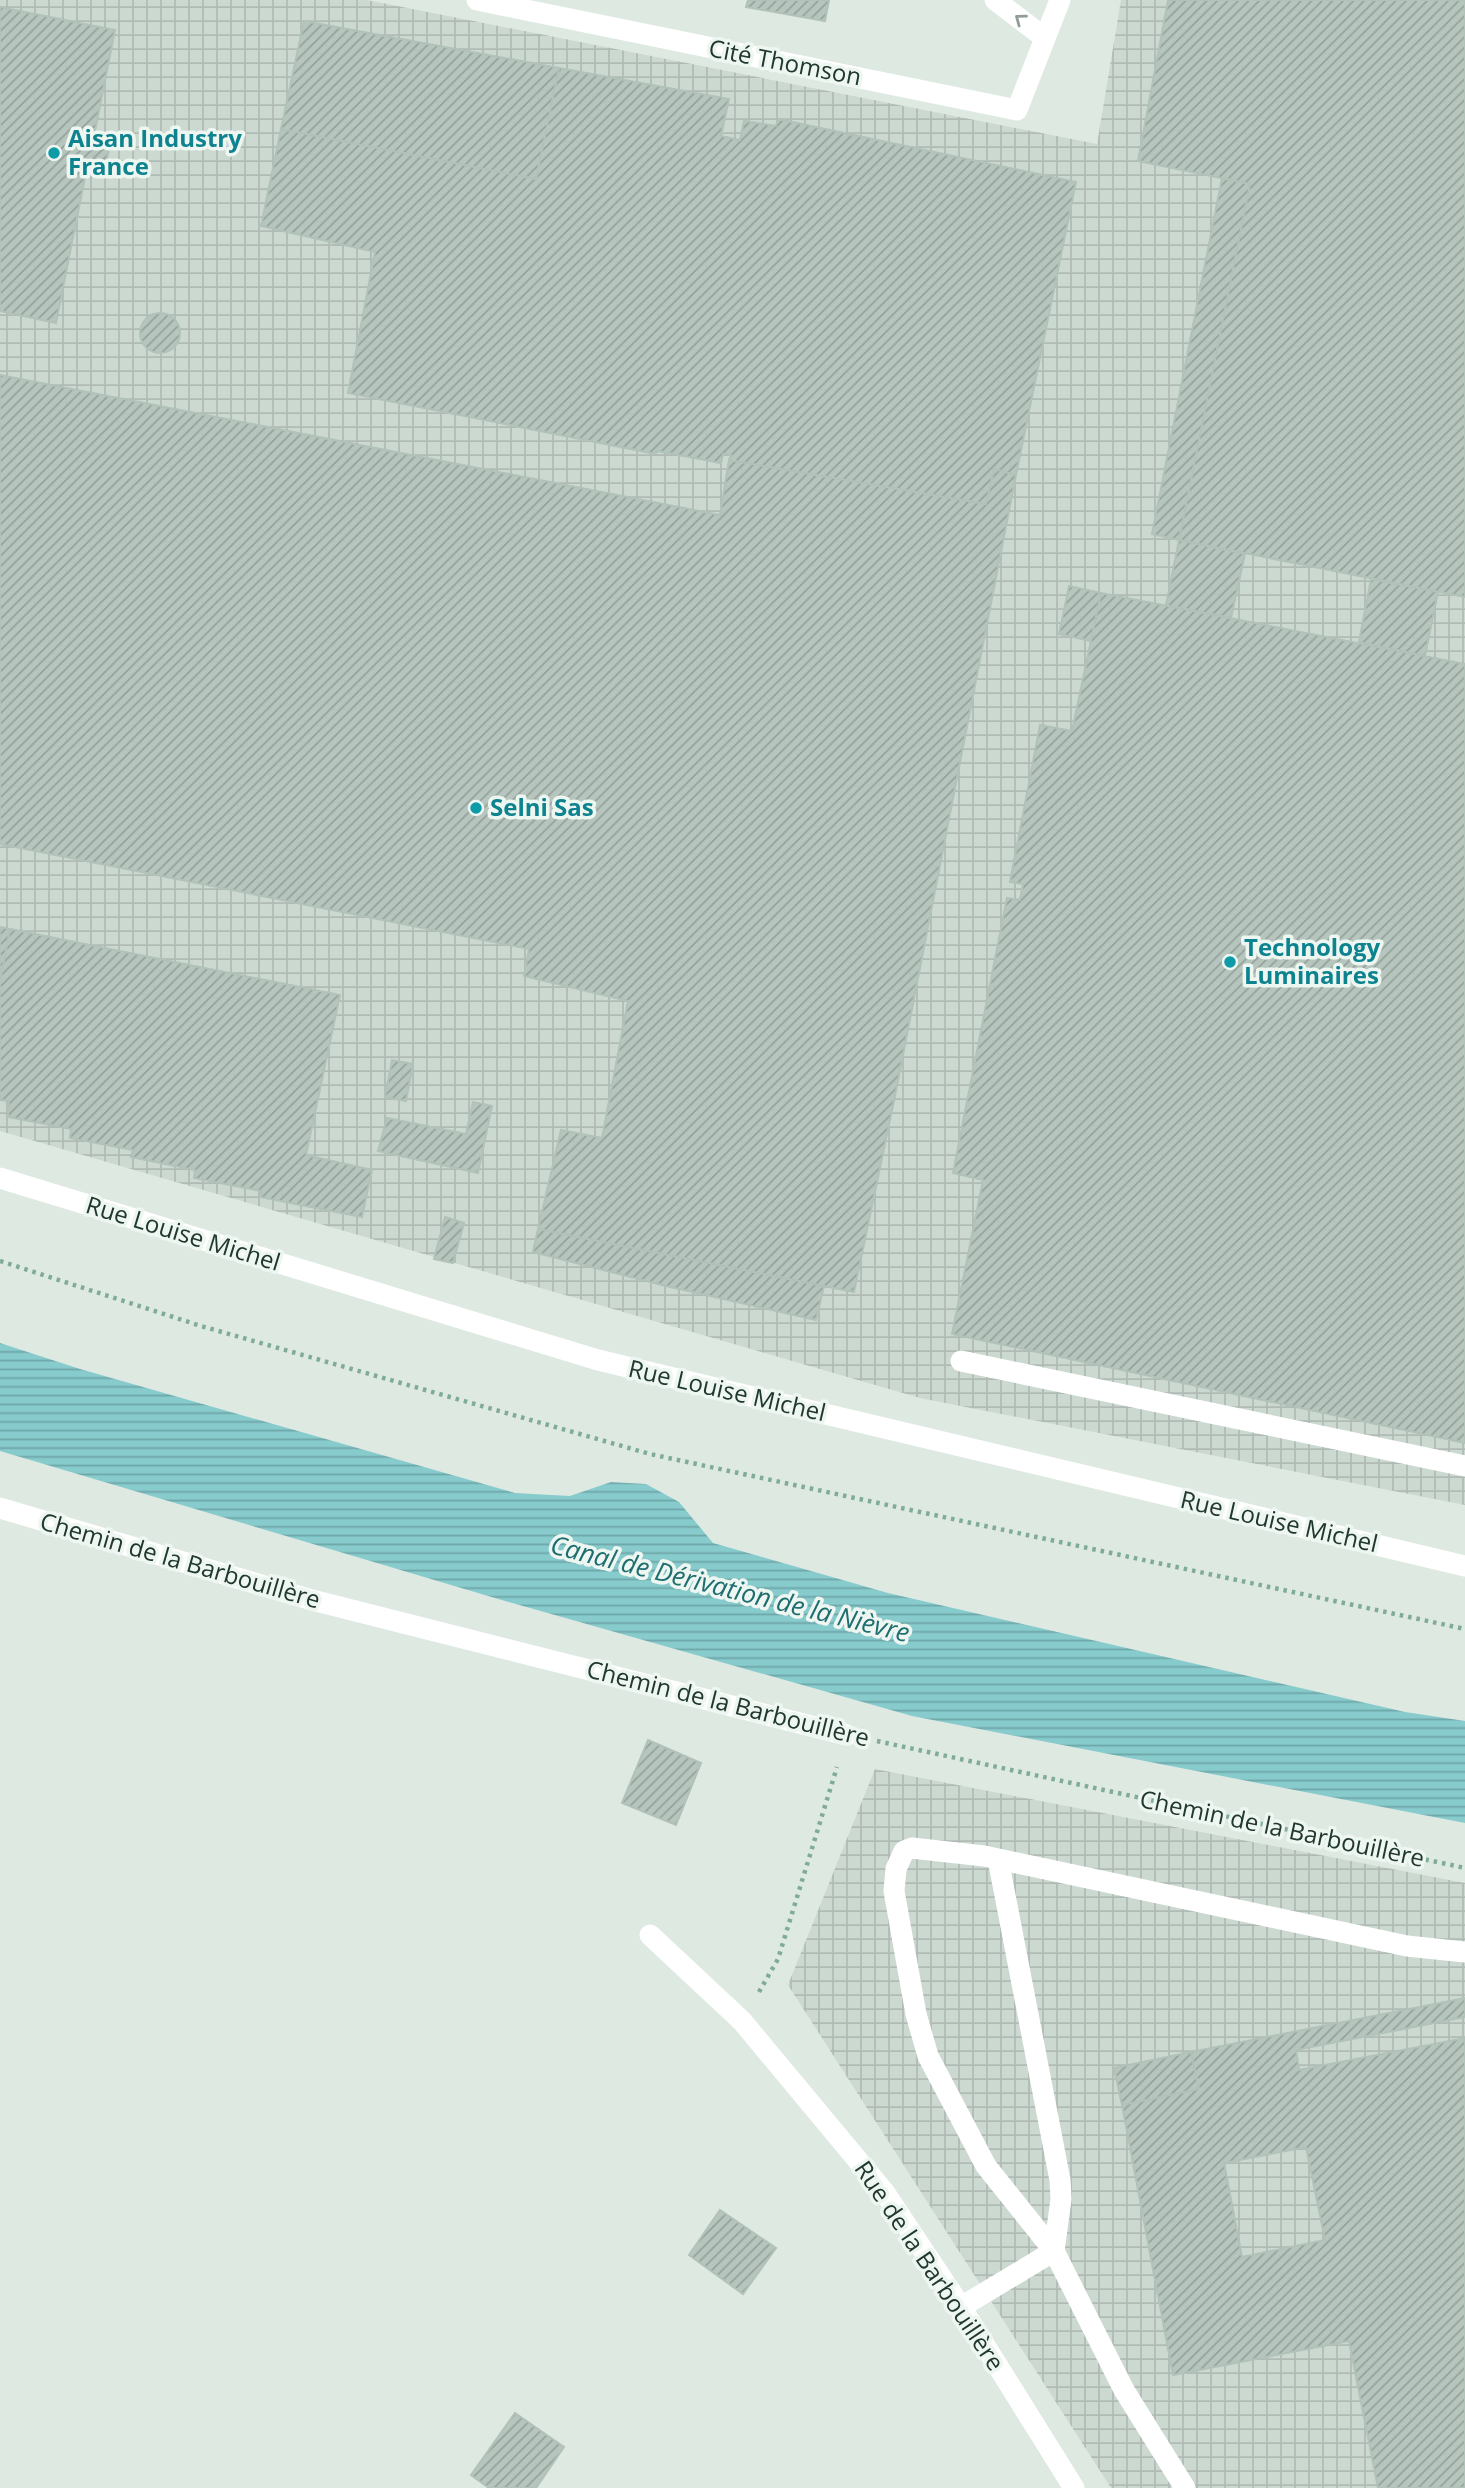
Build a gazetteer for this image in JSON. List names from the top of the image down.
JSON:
{
  "streets": {
    "street": [
      "Cité Thomson",
      "Rue Louise Michel",
      "Chemin de la Barbouillère",
      "Rue de la Barbouillère"
    ]
  },
  "water": ["Canal de Dérivation de la Nièvre"],
  "places": ["Aisan Industry France", "Selni Sas", "Technology Luminaires"]
}
